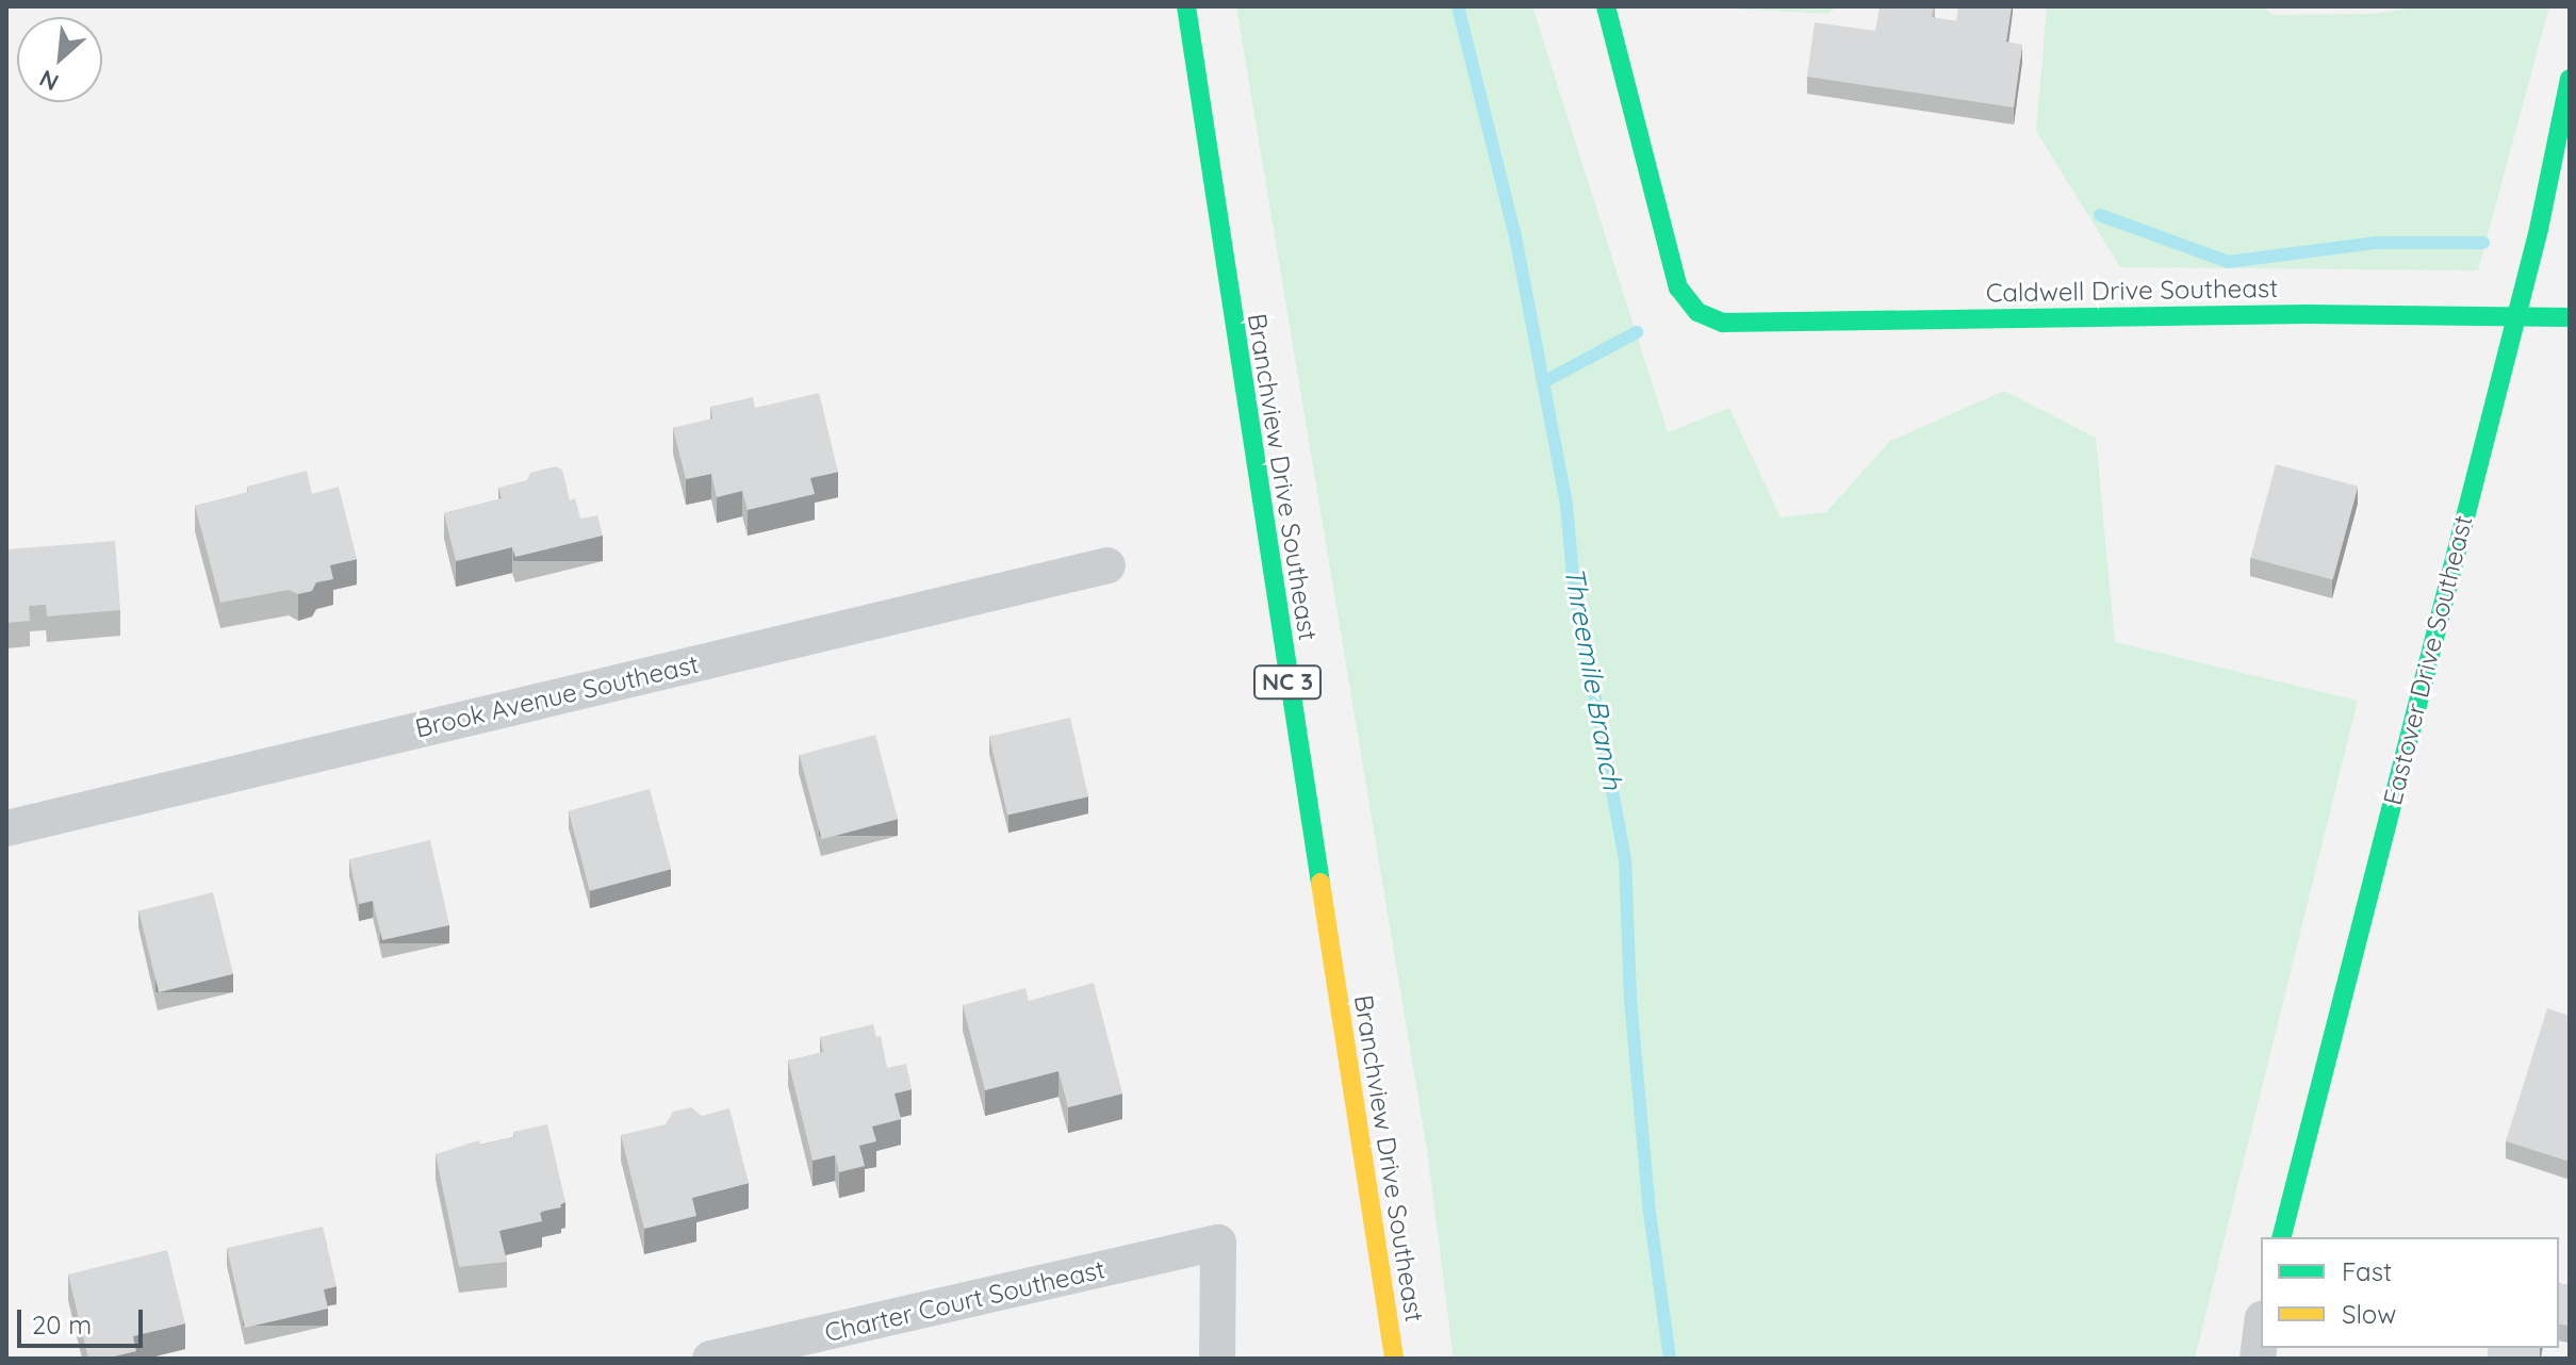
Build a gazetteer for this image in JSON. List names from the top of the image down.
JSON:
{
  "streets": {
    "street": [
      "Caldwell Drive Southeast",
      "Branchview Drive Southeast",
      "Eastover Drive Southeast",
      "NC 3",
      "Brook Avenue Southeast",
      "Charter Court Southeast"
    ]
  },
  "crossings": [
    ["Caldwell Drive Southeast", "Eastover Drive Southeast"]
  ],
  "water": ["Threemile Branch"],
  "legend": ["Fast", "Slow"],
  "scale_bar": "20 m",
  "north": "bottom left"
}
